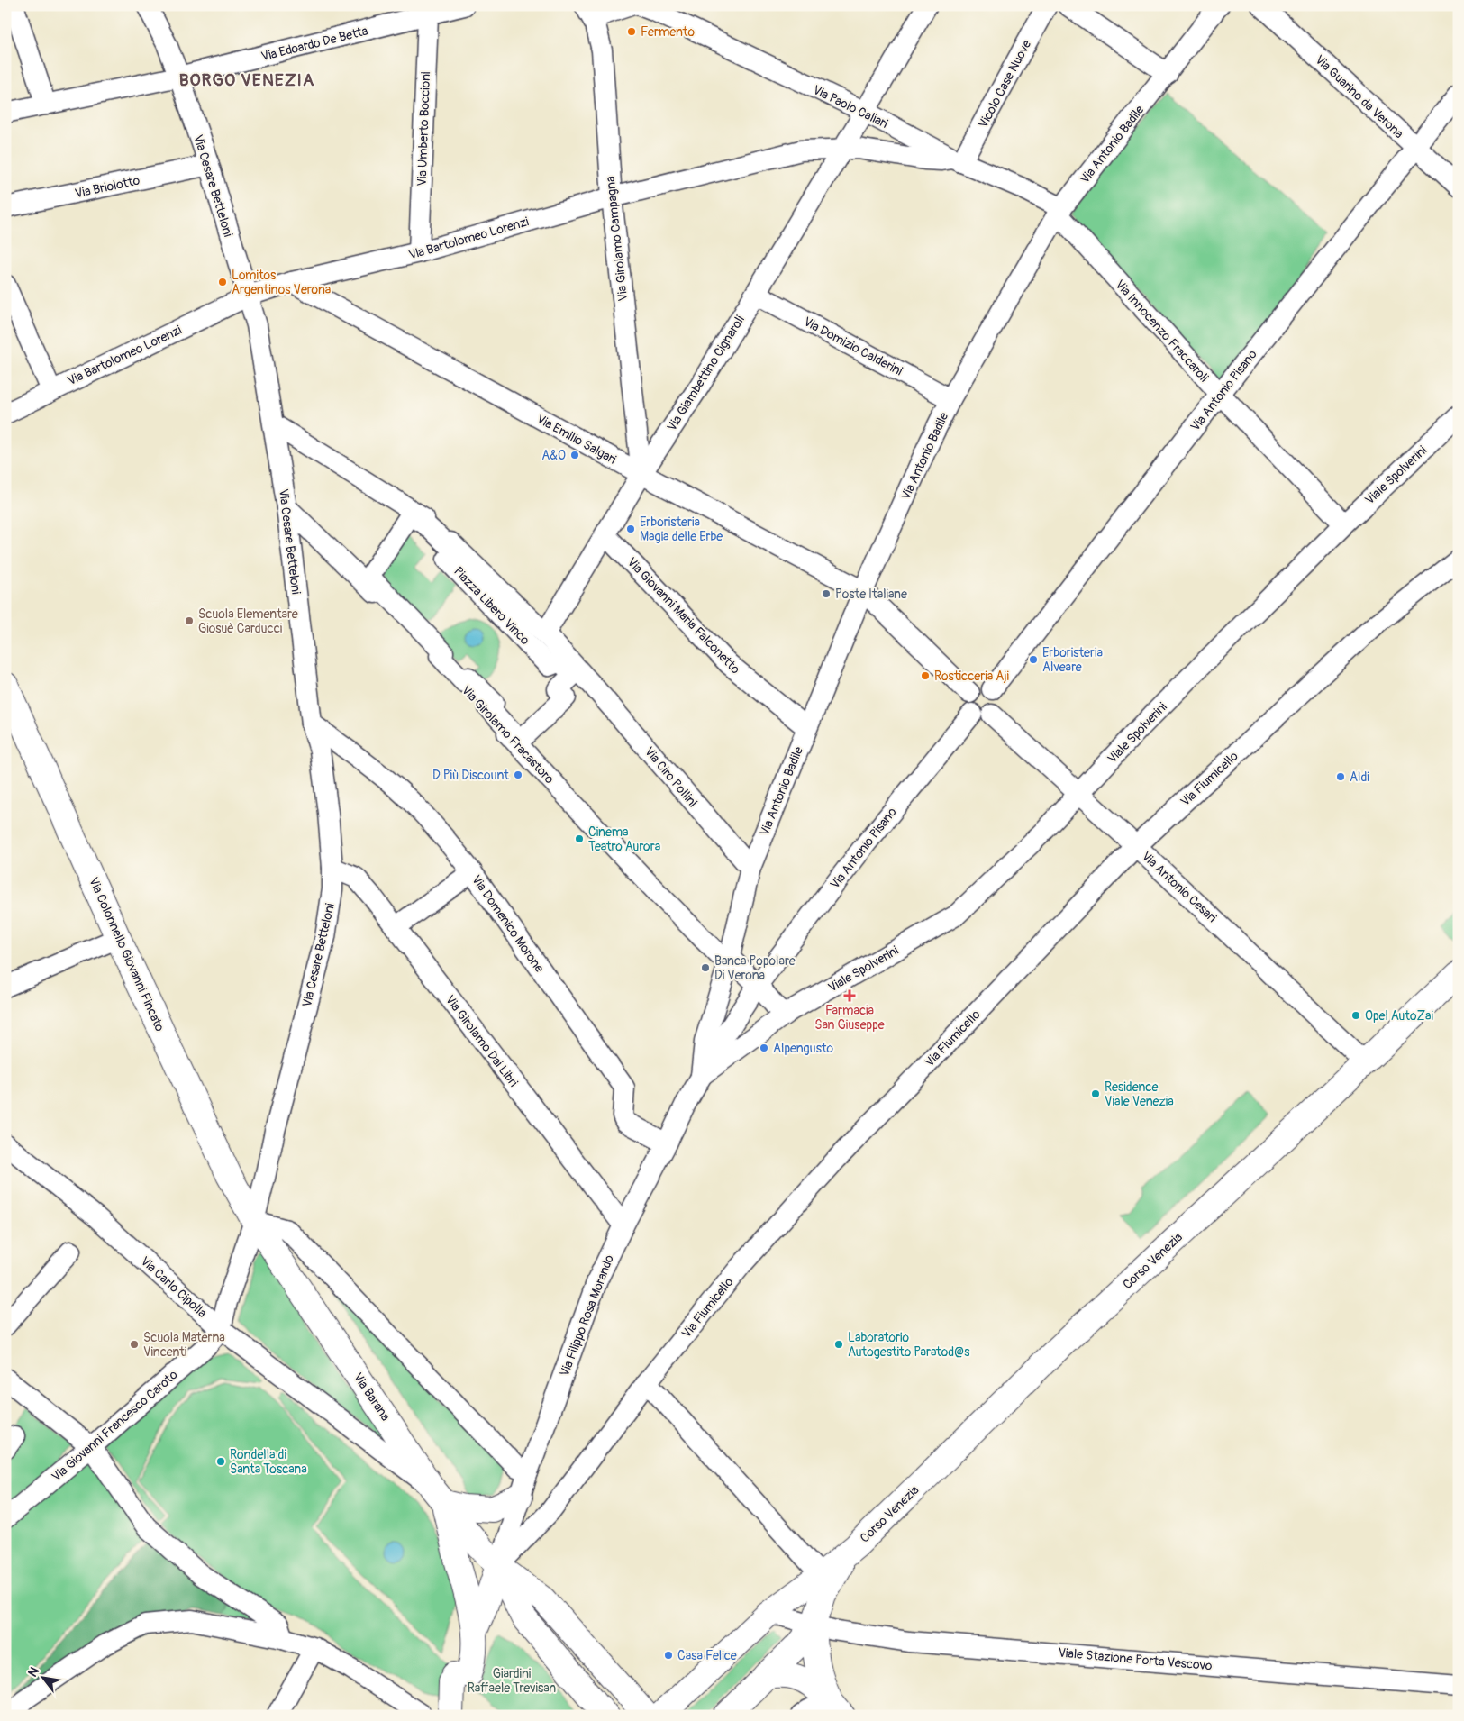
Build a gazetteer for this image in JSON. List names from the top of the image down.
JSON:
{
  "streets": {
    "main road": ["Via Colonnello Giovanni Fincato", "Corso Venezia", "Via Barana"],
    "street": [
      "Via Edoardo De Betta",
      "Vicolo Case Nuove",
      "Via Guarino da Verona",
      "Via Paolo Caliari",
      "Via Umberto Boccioni",
      "Via Antonio Badile",
      "Via Cesare Betteloni",
      "Via Briolotto",
      "Via Bartolomeo Lorenzi",
      "Via Girolamo Campagna",
      "Via Innocenzo Fraccaroli",
      "Via Domizio Calderini",
      "Via Giambettino Cignaroli",
      "Via Antonio Pisano",
      "Via Emilio Salgari",
      "Viale Spolverini",
      "Piazza Libero Vinco",
      "Via Giovanni Maria Falconetto",
      "Via Girolamo Fracastoro",
      "Via Ciro Pollini",
      "Via Fiumicello",
      "Via Antonio Cesari",
      "Via Domenico Morone",
      "Via Girolamo Dai Libri",
      "Via Carlo Cipolla",
      "Via Filippo Rosa Morando",
      "Via Giovanni Francesco Caroto",
      "Viale Stazione Porta Vescovo"
    ]
  },
  "crossings": [
    ["Via Edoardo De Betta", "Via Umberto Boccioni"],
    ["Via Edoardo De Betta", "Via Cesare Betteloni"],
    ["Vicolo Case Nuove", "Via Paolo Caliari"],
    ["Vicolo Case Nuove", "Via Bartolomeo Lorenzi"],
    ["Via Guarino da Verona", "Via Antonio Pisano"],
    ["Via Paolo Caliari", "Via Antonio Badile"],
    ["Via Paolo Caliari", "Via Bartolomeo Lorenzi"],
    ["Via Paolo Caliari", "Via Innocenzo Fraccaroli"],
    ["Via Paolo Caliari", "Via Giambettino Cignaroli"],
    ["Via Umberto Boccioni", "Via Bartolomeo Lorenzi"],
    ["Via Antonio Badile", "Via Innocenzo Fraccaroli"],
    ["Via Antonio Badile", "Via Domizio Calderini"],
    ["Via Antonio Badile", "Via Emilio Salgari"],
    ["Via Antonio Badile", "Via Giovanni Maria Falconetto"],
    ["Via Antonio Badile", "Via Girolamo Fracastoro"],
    ["Via Antonio Badile", "Via Ciro Pollini"],
    ["Via Antonio Badile", "Via Filippo Rosa Morando"],
    ["Via Cesare Betteloni", "Via Briolotto"],
    ["Via Cesare Betteloni", "Via Bartolomeo Lorenzi"],
    ["Via Cesare Betteloni", "Piazza Libero Vinco"],
    ["Via Cesare Betteloni", "Via Girolamo Fracastoro"],
    ["Via Cesare Betteloni", "Via Domenico Morone"],
    ["Via Cesare Betteloni", "Via Colonnello Giovanni Fincato"],
    ["Via Cesare Betteloni", "Via Girolamo Dai Libri"],
    ["Via Cesare Betteloni", "Via Barana"],
    ["Via Bartolomeo Lorenzi", "Via Girolamo Campagna"],
    ["Via Bartolomeo Lorenzi", "Via Giambettino Cignaroli"],
    ["Via Bartolomeo Lorenzi", "Via Emilio Salgari"],
    ["Via Girolamo Campagna", "Via Giambettino Cignaroli"],
    ["Via Girolamo Campagna", "Via Emilio Salgari"],
    ["Via Innocenzo Fraccaroli", "Via Antonio Pisano"],
    ["Via Innocenzo Fraccaroli", "Viale Spolverini"],
    ["Via Domizio Calderini", "Via Giambettino Cignaroli"],
    ["Via Giambettino Cignaroli", "Via Emilio Salgari"],
    ["Via Giambettino Cignaroli", "Piazza Libero Vinco"],
    ["Via Giambettino Cignaroli", "Via Giovanni Maria Falconetto"],
    ["Via Antonio Pisano", "Via Antonio Cesari"],
    ["Via Antonio Pisano", "Via Filippo Rosa Morando"],
    ["Viale Spolverini", "Via Antonio Cesari"],
    ["Viale Spolverini", "Via Filippo Rosa Morando"],
    ["Piazza Libero Vinco", "Via Ciro Pollini"],
    ["Via Girolamo Fracastoro", "Via Filippo Rosa Morando"],
    ["Via Fiumicello", "Via Antonio Cesari"],
    ["Via Fiumicello", "Via Filippo Rosa Morando"],
    ["Via Fiumicello", "Via Barana"],
    ["Via Antonio Cesari", "Corso Venezia"],
    ["Via Domenico Morone", "Via Filippo Rosa Morando"],
    ["Via Colonnello Giovanni Fincato", "Via Barana"],
    ["Via Girolamo Dai Libri", "Via Filippo Rosa Morando"],
    ["Corso Venezia", "Viale Stazione Porta Vescovo"],
    ["Via Carlo Cipolla", "Via Barana"],
    ["Via Carlo Cipolla", "Via Giovanni Francesco Caroto"],
    ["Via Filippo Rosa Morando", "Via Barana"]
  ],
  "districts": ["BORGO VENEZIA"],
  "parks": ["Giardini Raffaele Trevisan"],
  "places": {
    "other": [
      "Fermento",
      "Lomitos Argentinos Verona",
      "A&O",
      "Erboristeria Magia delle Erbe",
      "Poste Italiane",
      "Scuola Elementare Giosuè Carducci",
      "Erboristeria Alveare",
      "Rosticceria Aji",
      "D Più Discount",
      "Aldi",
      "Cinema Teatro Aurora",
      "Banca Popolare Di Verona",
      "Opel AutoZai",
      "Alpengusto",
      "Residence Viale Venezia",
      "Scuola Materna Vincenti",
      "Laboratorio Autogestito Paratod@s",
      "Rondella di Santa Toscana",
      "Casa Felice"
    ],
    "health": ["Farmacia San Giuseppe"]
  },
  "north": "top left"
}
